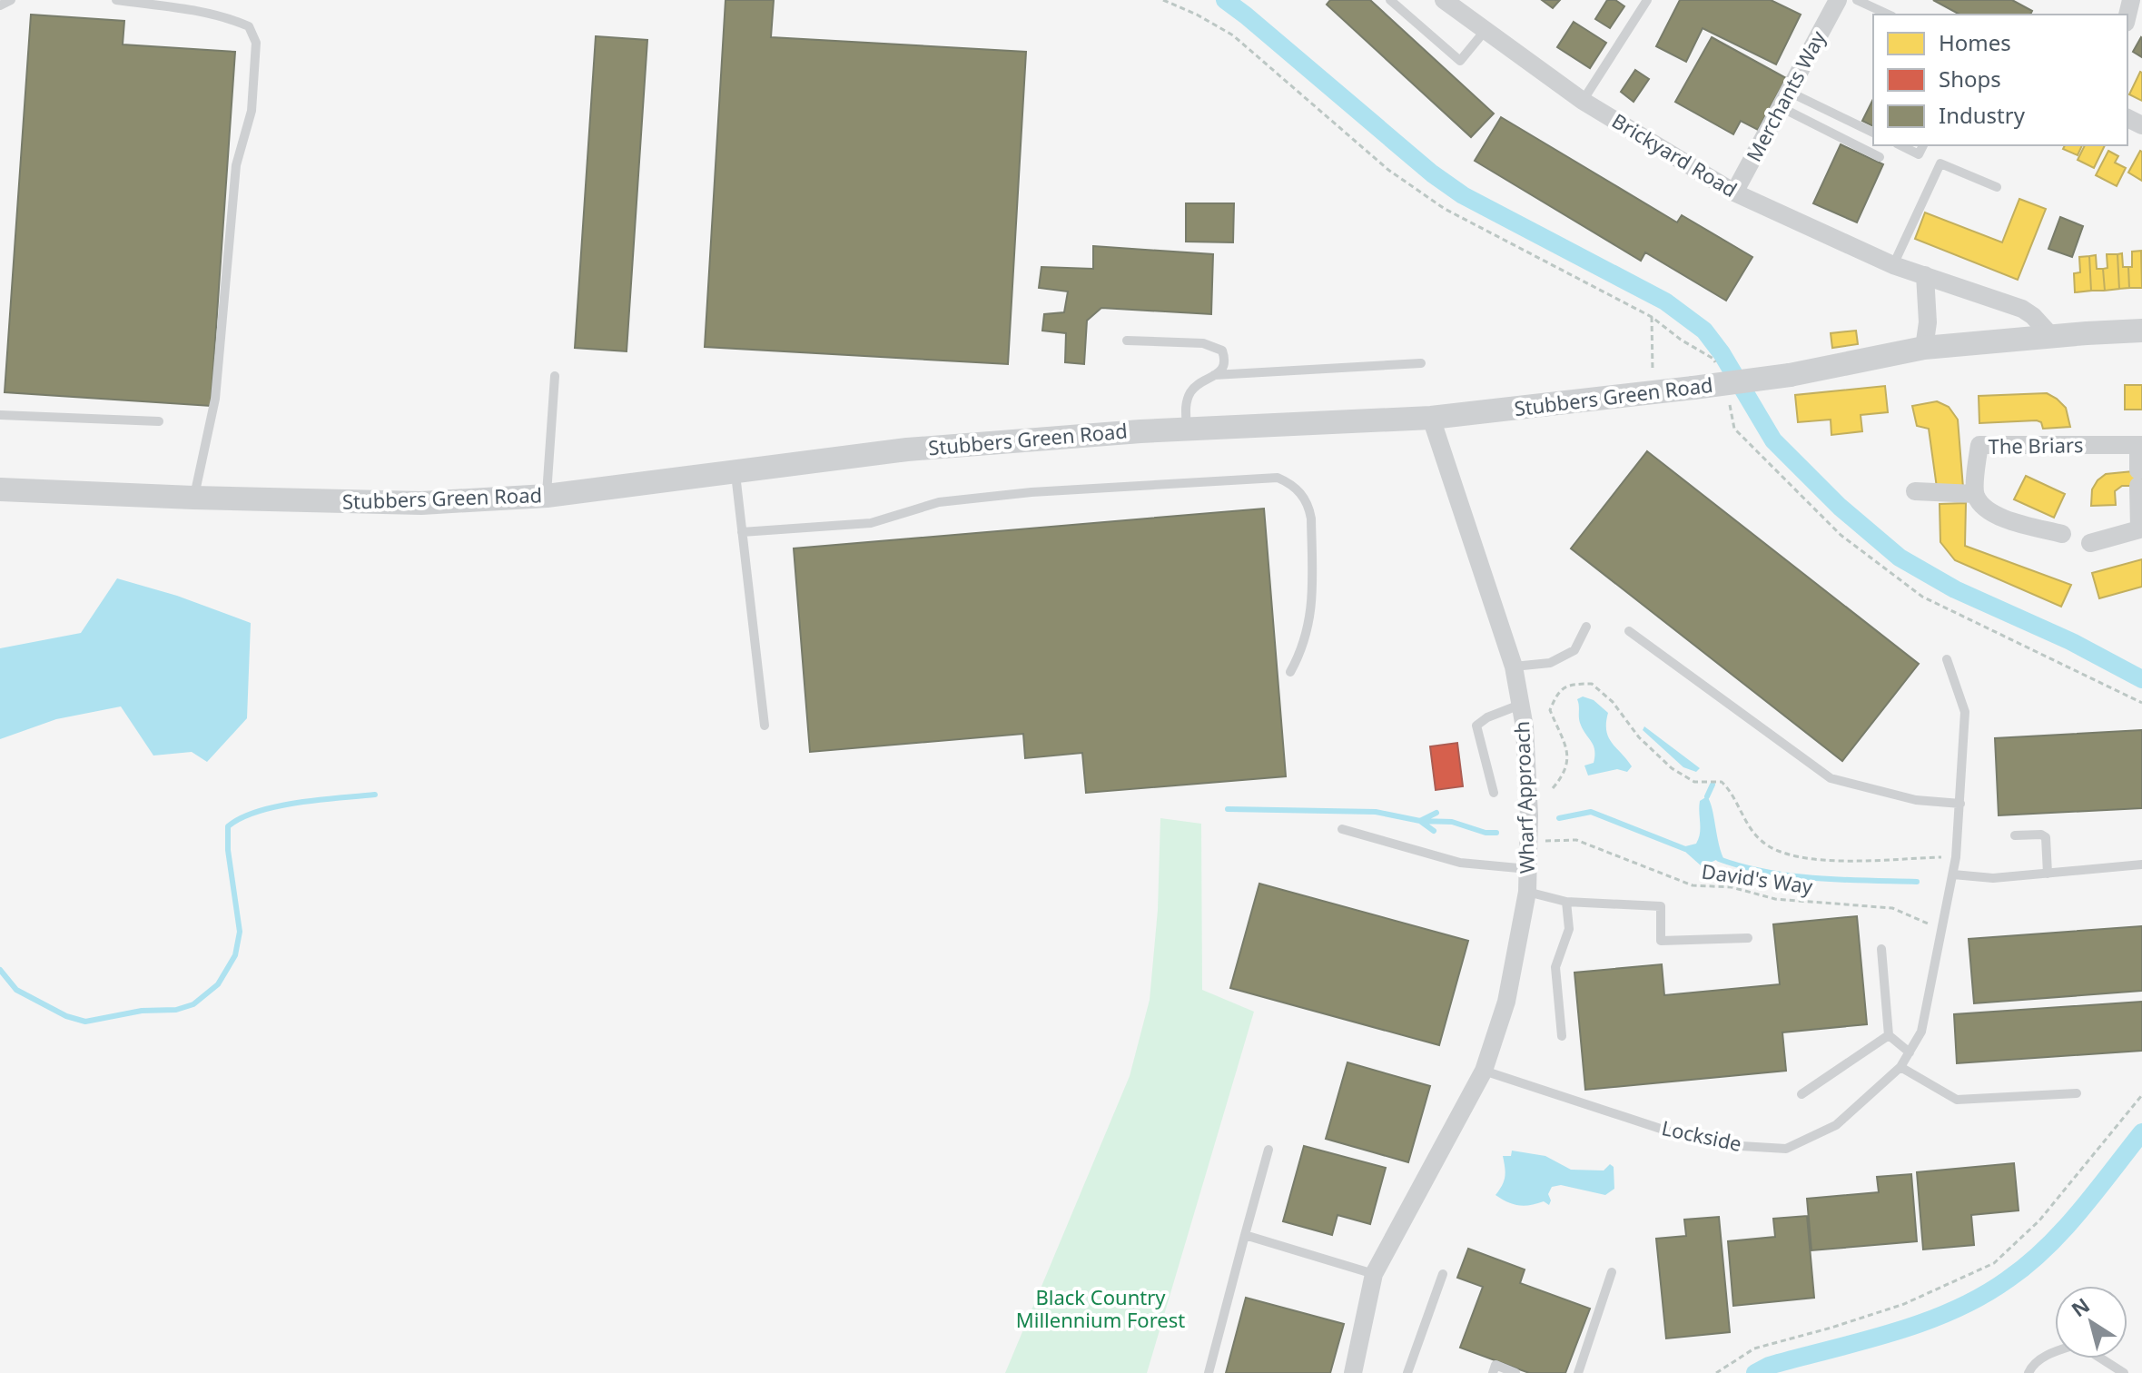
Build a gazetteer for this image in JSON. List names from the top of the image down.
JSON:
{
  "streets": {
    "street": [
      "Merchants Way",
      "Brickyard Road",
      "Stubbers Green Road",
      "The Briars",
      "Wharf Approach"
    ],
    "lane": ["Lockside"],
    "path": ["David's Way"]
  },
  "crossings": [
    ["Merchants Way", "Brickyard Road"],
    ["Brickyard Road", "Stubbers Green Road"],
    ["Stubbers Green Road", "Wharf Approach"],
    ["Wharf Approach", "David's Way"],
    ["Wharf Approach", "Lockside"],
    ["David's Way", "Lockside"]
  ],
  "parks": ["Black Country Millennium Forest"],
  "legend": ["Homes", "Shops", "Industry"],
  "north": "top left"
}
